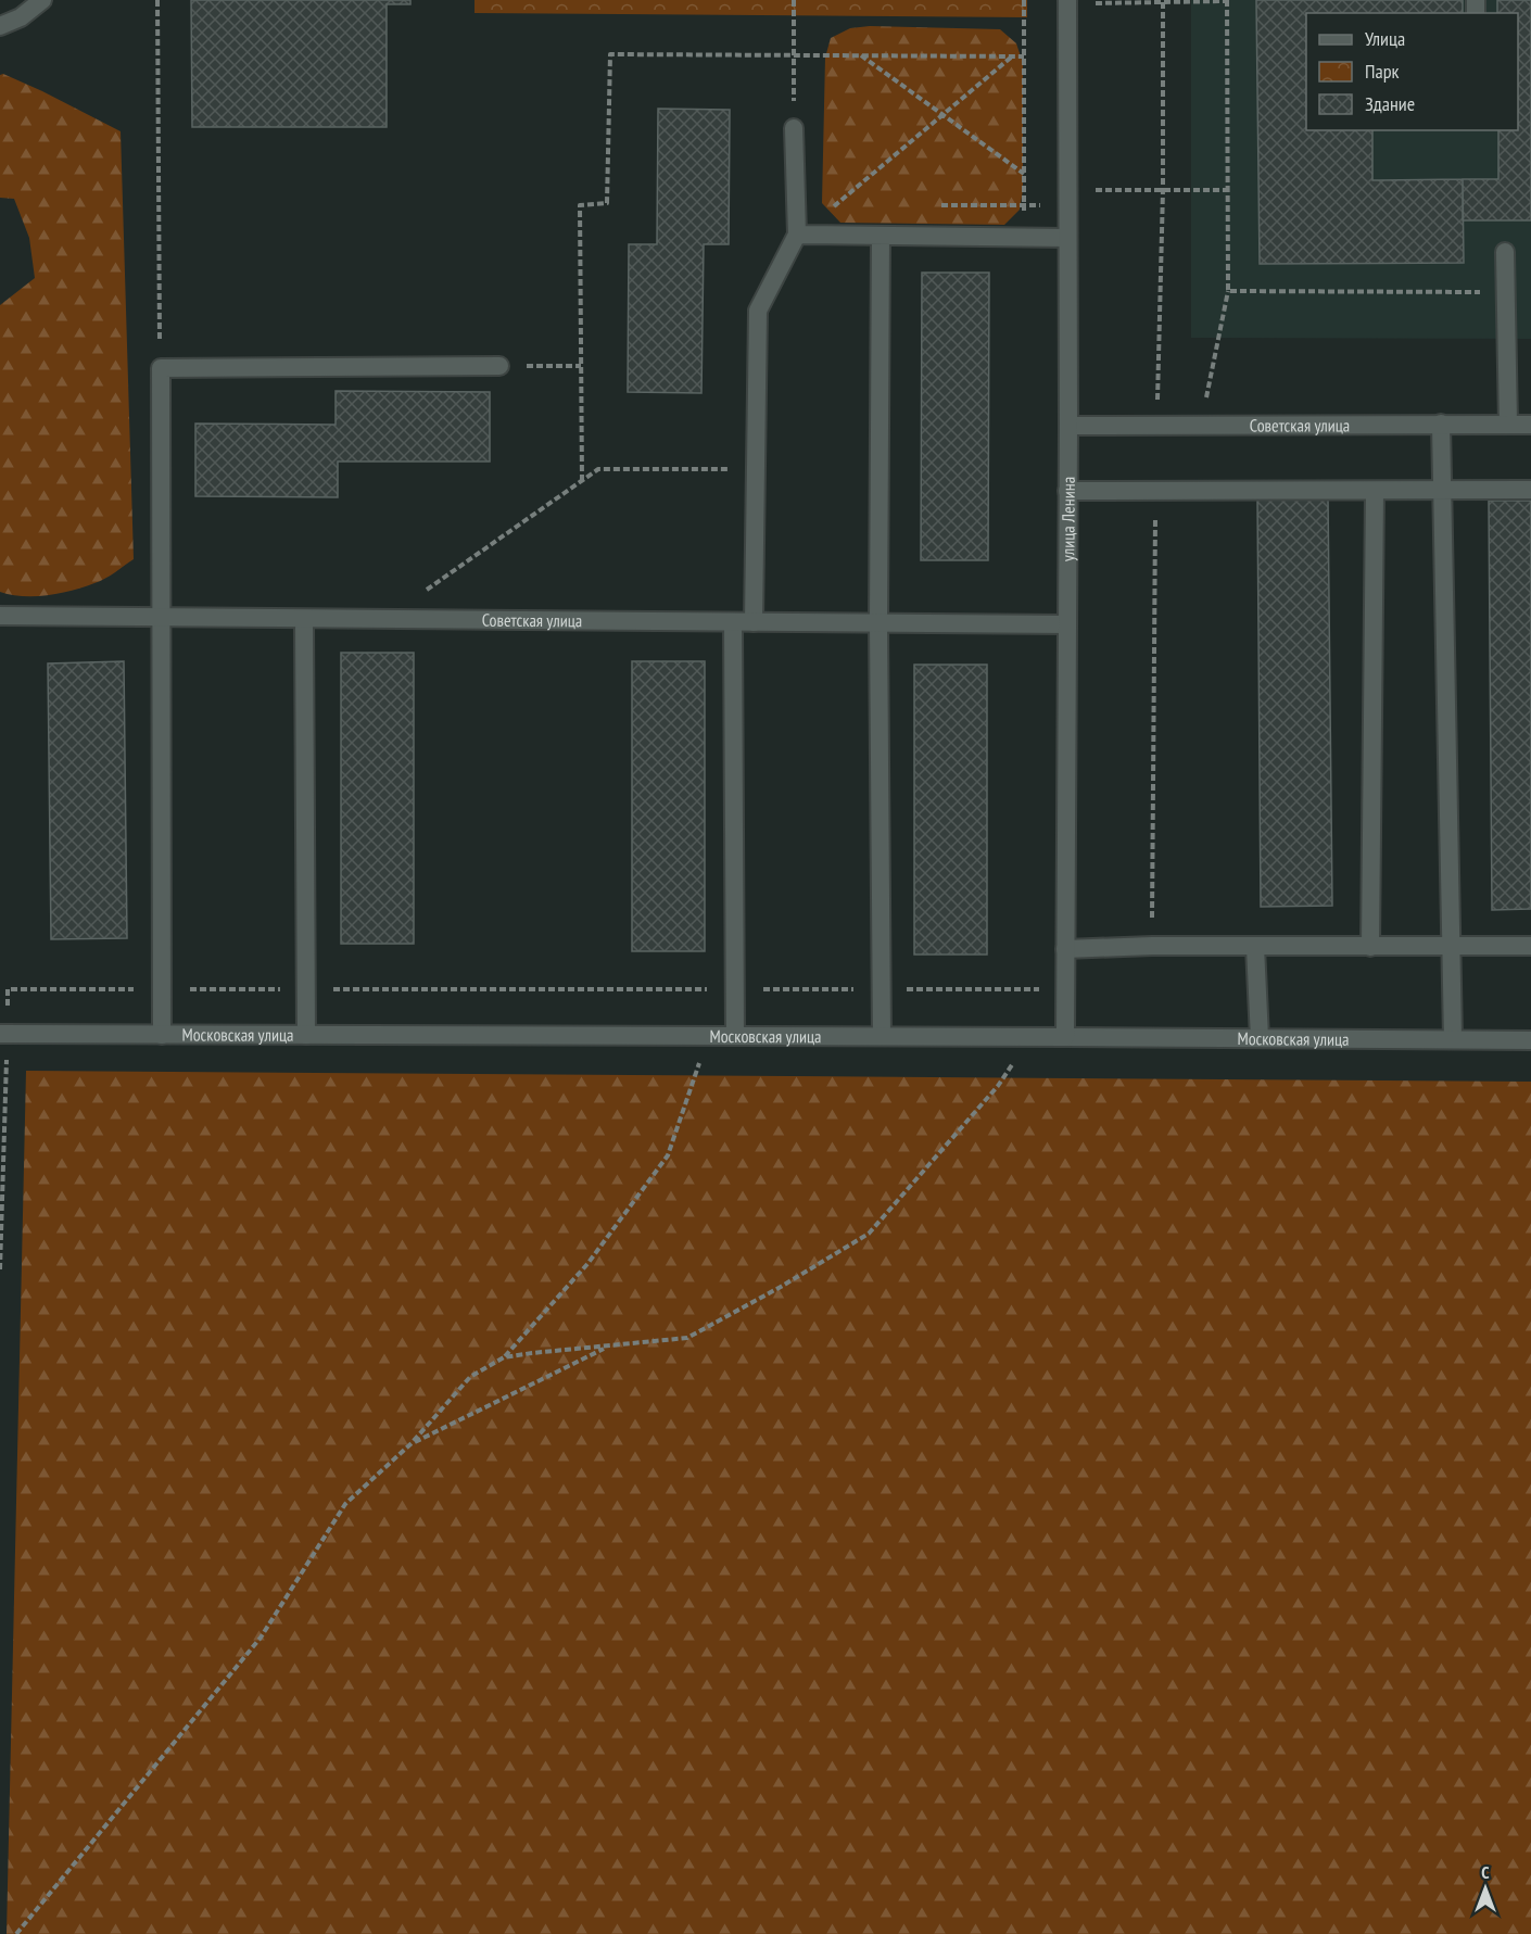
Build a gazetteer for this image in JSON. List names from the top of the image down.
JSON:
{
  "streets": {
    "street": ["Советская улица", "улица Ленина", "Московская улица"]
  },
  "crossings": [
    ["Советская улица", "улица Ленина"],
    ["улица Ленина", "Московская улица"]
  ],
  "legend": ["Улица", "Парк", "Здание"],
  "north": "top"
}
